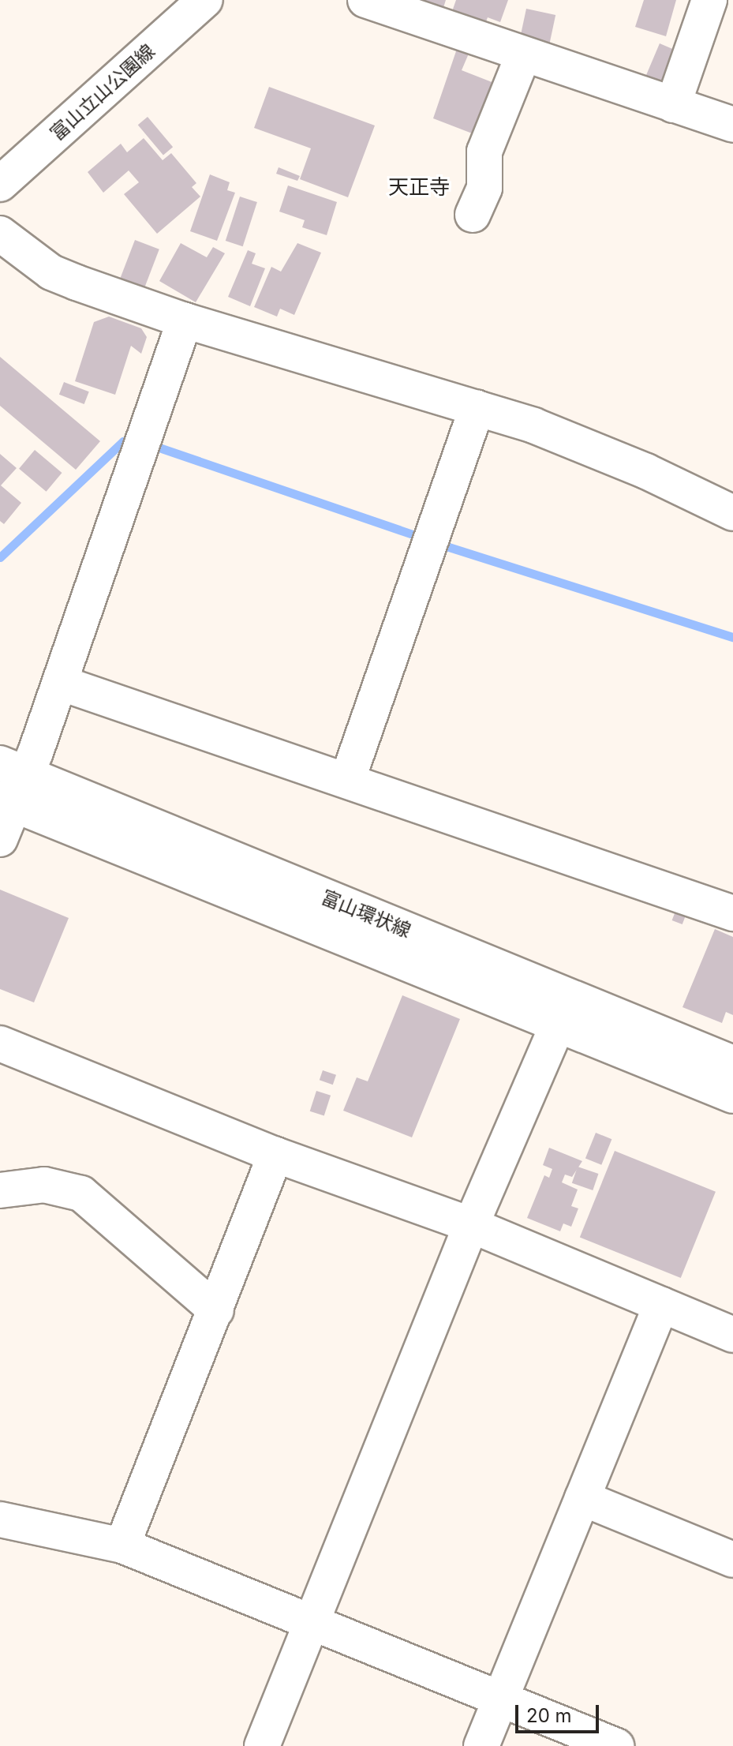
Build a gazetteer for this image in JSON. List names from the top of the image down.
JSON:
{
  "streets": {
    "street": ["富山立山公園線", "富山環状線"]
  },
  "districts": ["天正寺"],
  "scale_bar": "20 m"
}
